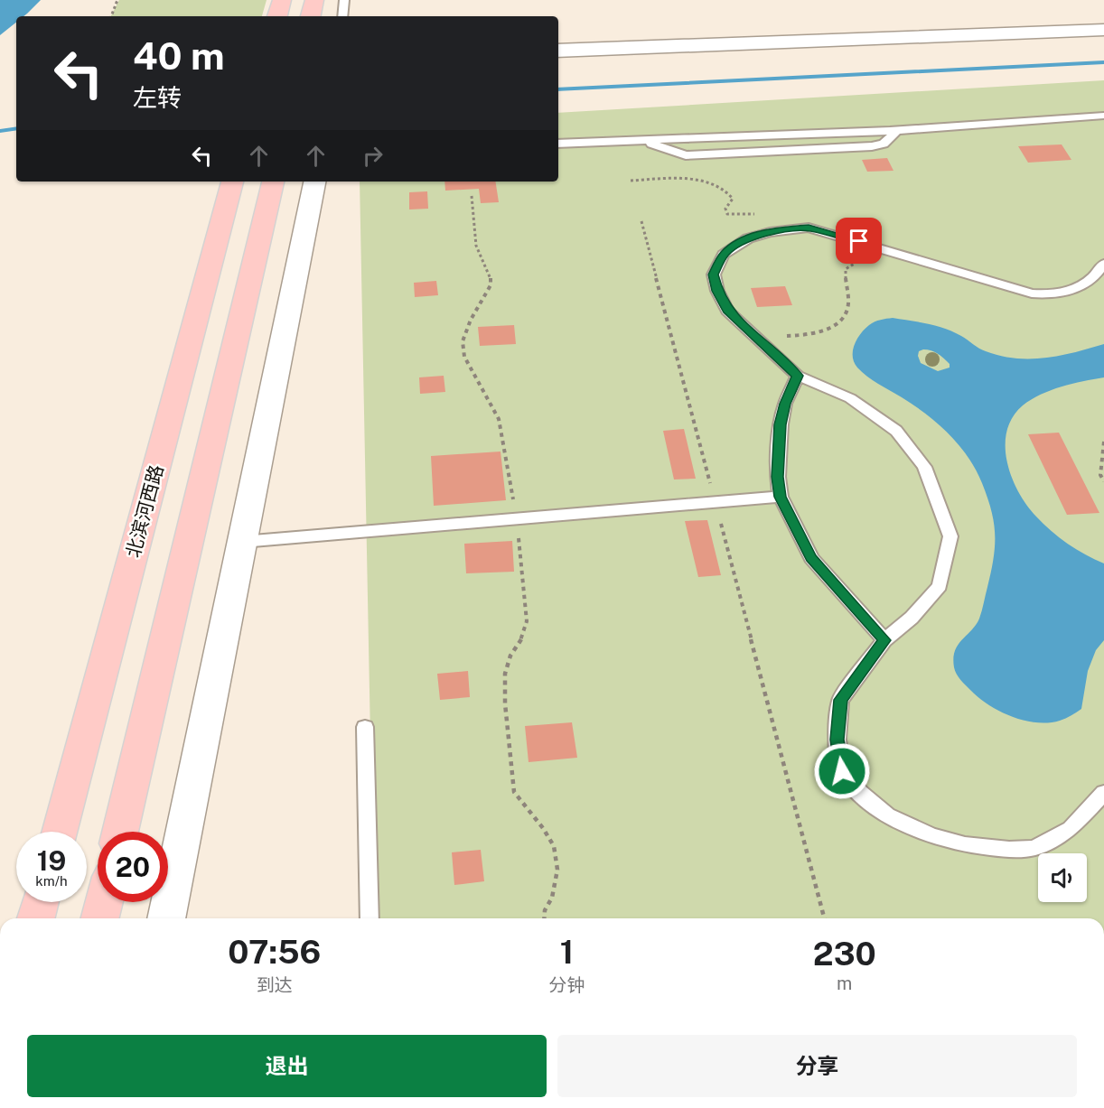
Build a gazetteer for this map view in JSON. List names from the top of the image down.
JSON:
{
  "streets": {
    "main road": ["北滨河西路"]
  },
  "page": {
    "turn": ["40 m", "左转"],
    "speed": "19 km/h",
    "limit": "20",
    "eta": [
      "07:56",
      "到达",
      "1",
      "分钟",
      "230",
      "m"
    ],
    "buttons": ["退出", "分享"]
  }
}
